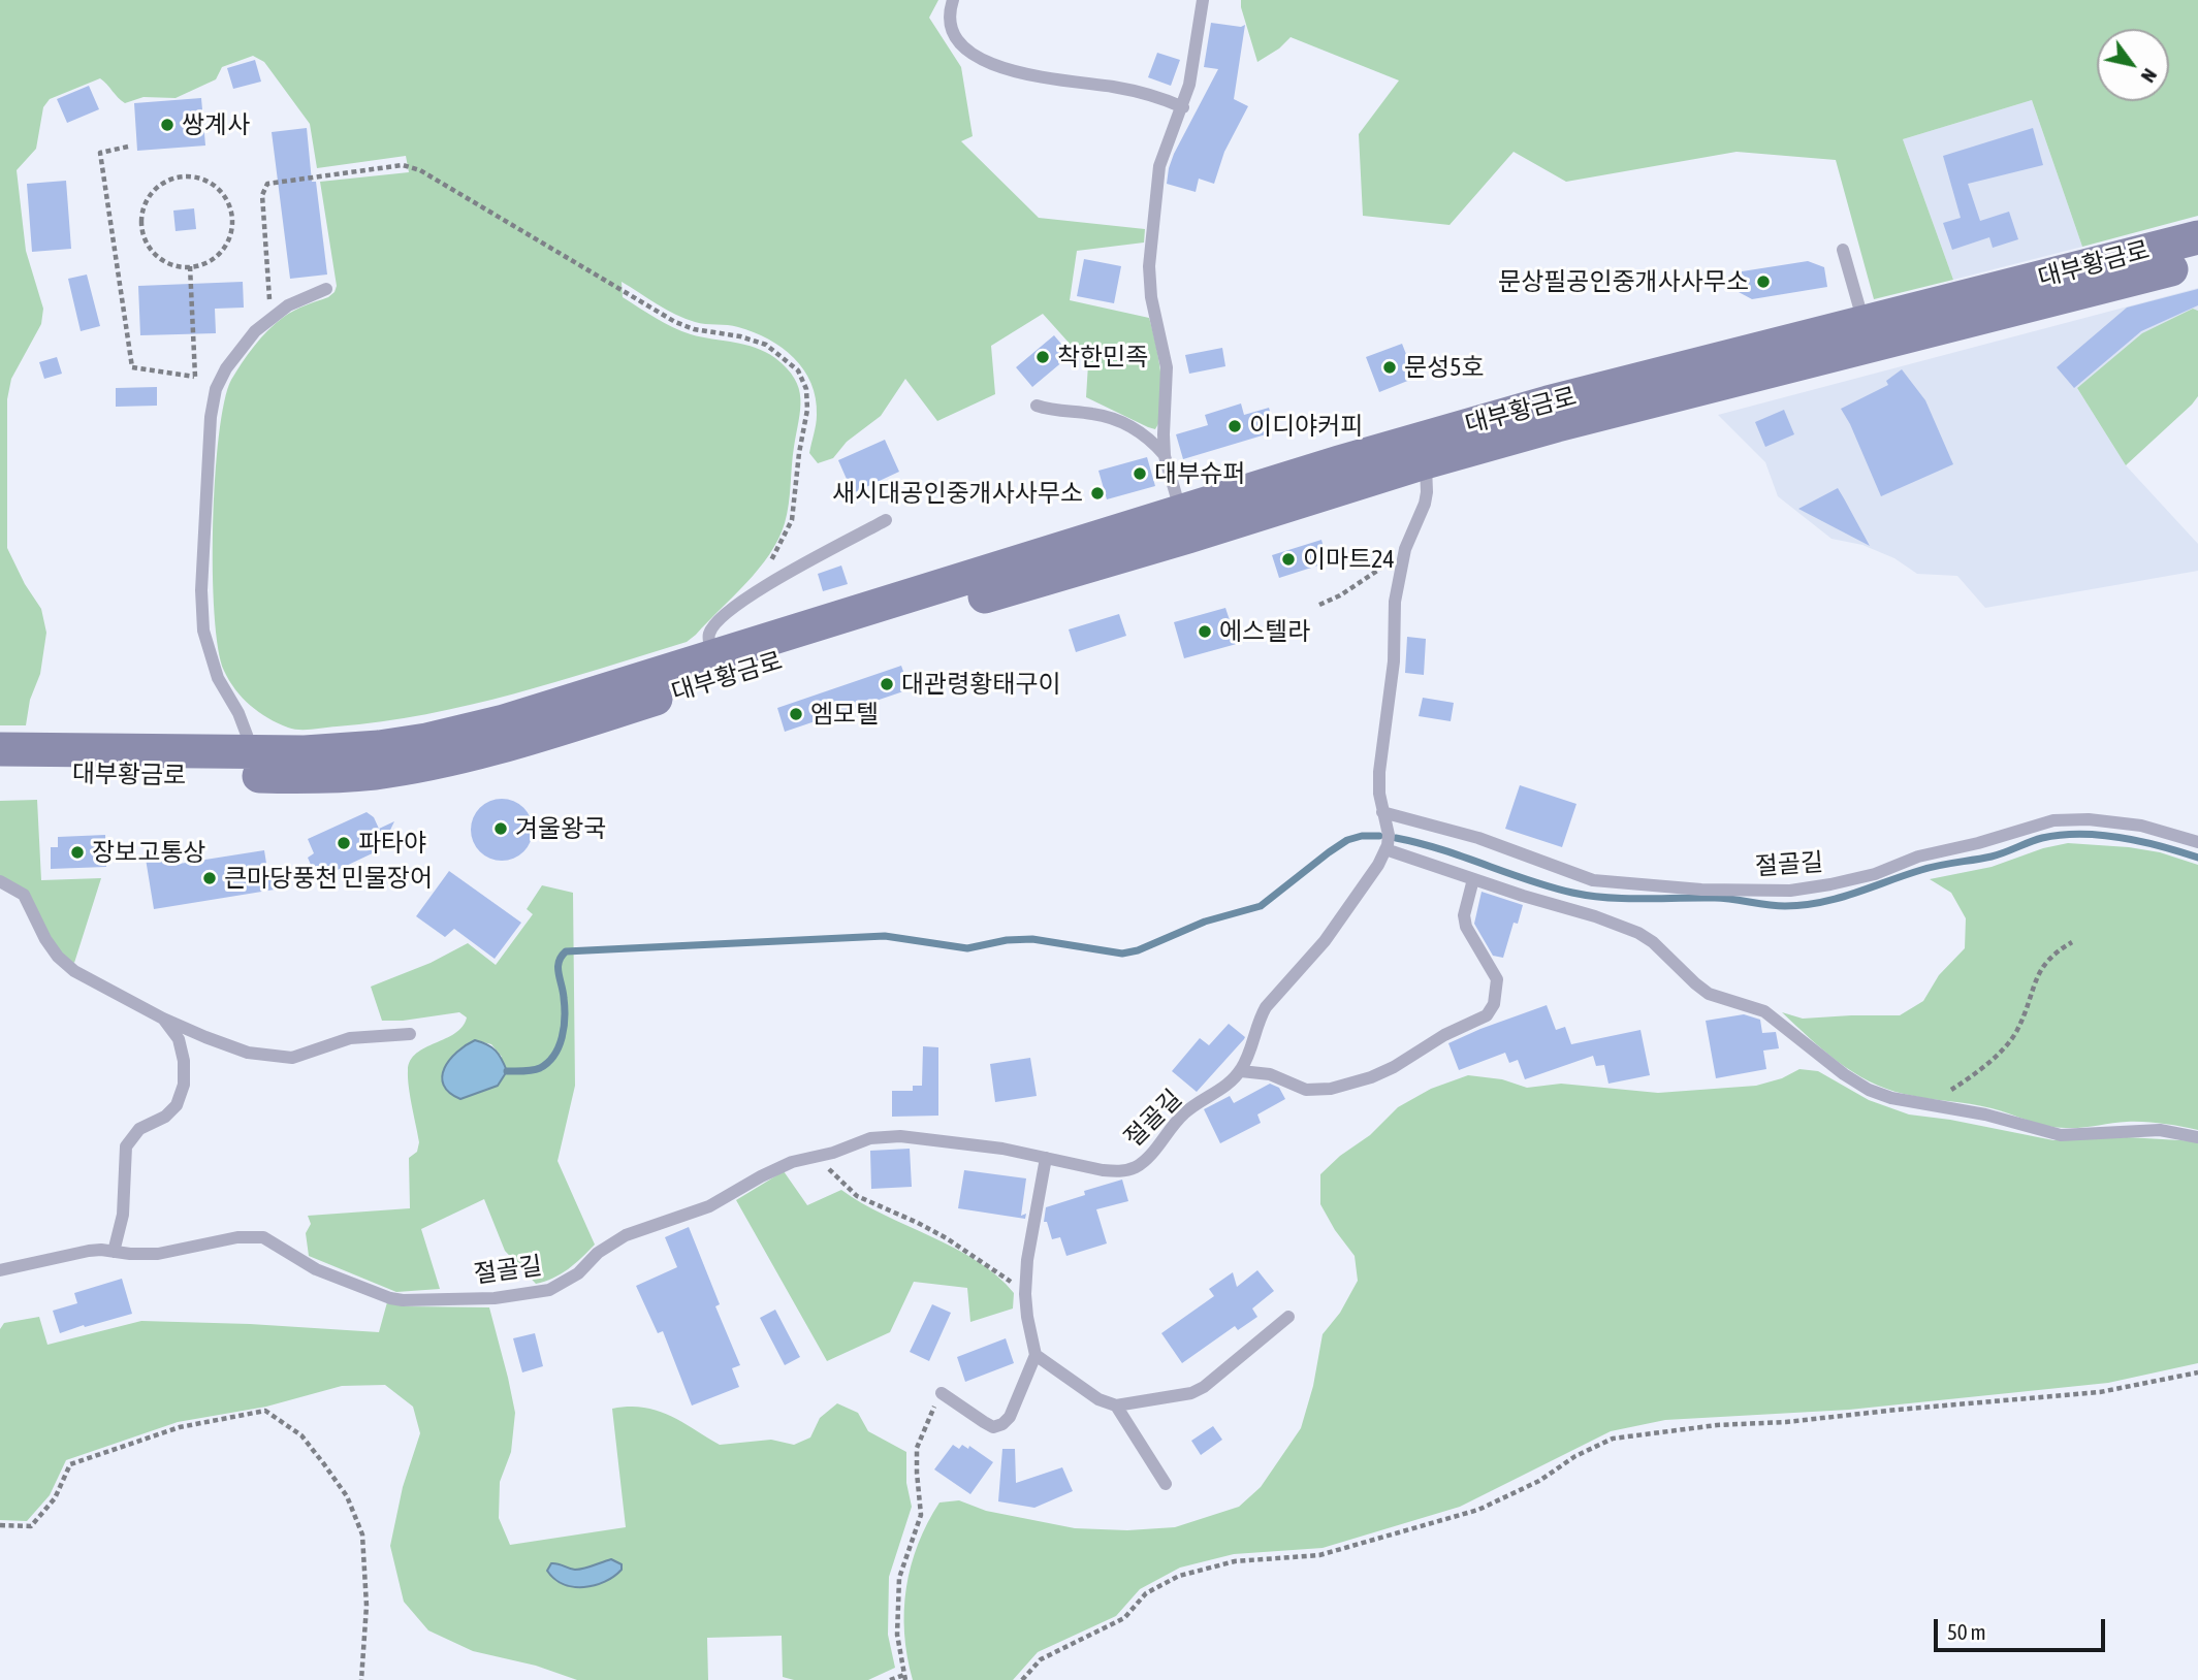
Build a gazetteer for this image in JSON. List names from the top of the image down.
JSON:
{
  "streets": {
    "main road": ["대부황금로"],
    "lane": ["절골길"]
  },
  "places": [
    "쌍계사",
    "문상필공인중개사사무소",
    "착한민족",
    "문성5호",
    "이디야커피",
    "대부슈퍼",
    "새시대공인중개사사무소",
    "이마트24",
    "에스텔라",
    "대관령황태구이",
    "엠모텔",
    "겨울왕국",
    "파타야",
    "장보고통상",
    "큰마당풍천 민물장어"
  ],
  "scale_bar": "50 m",
  "north": "bottom right"
}
